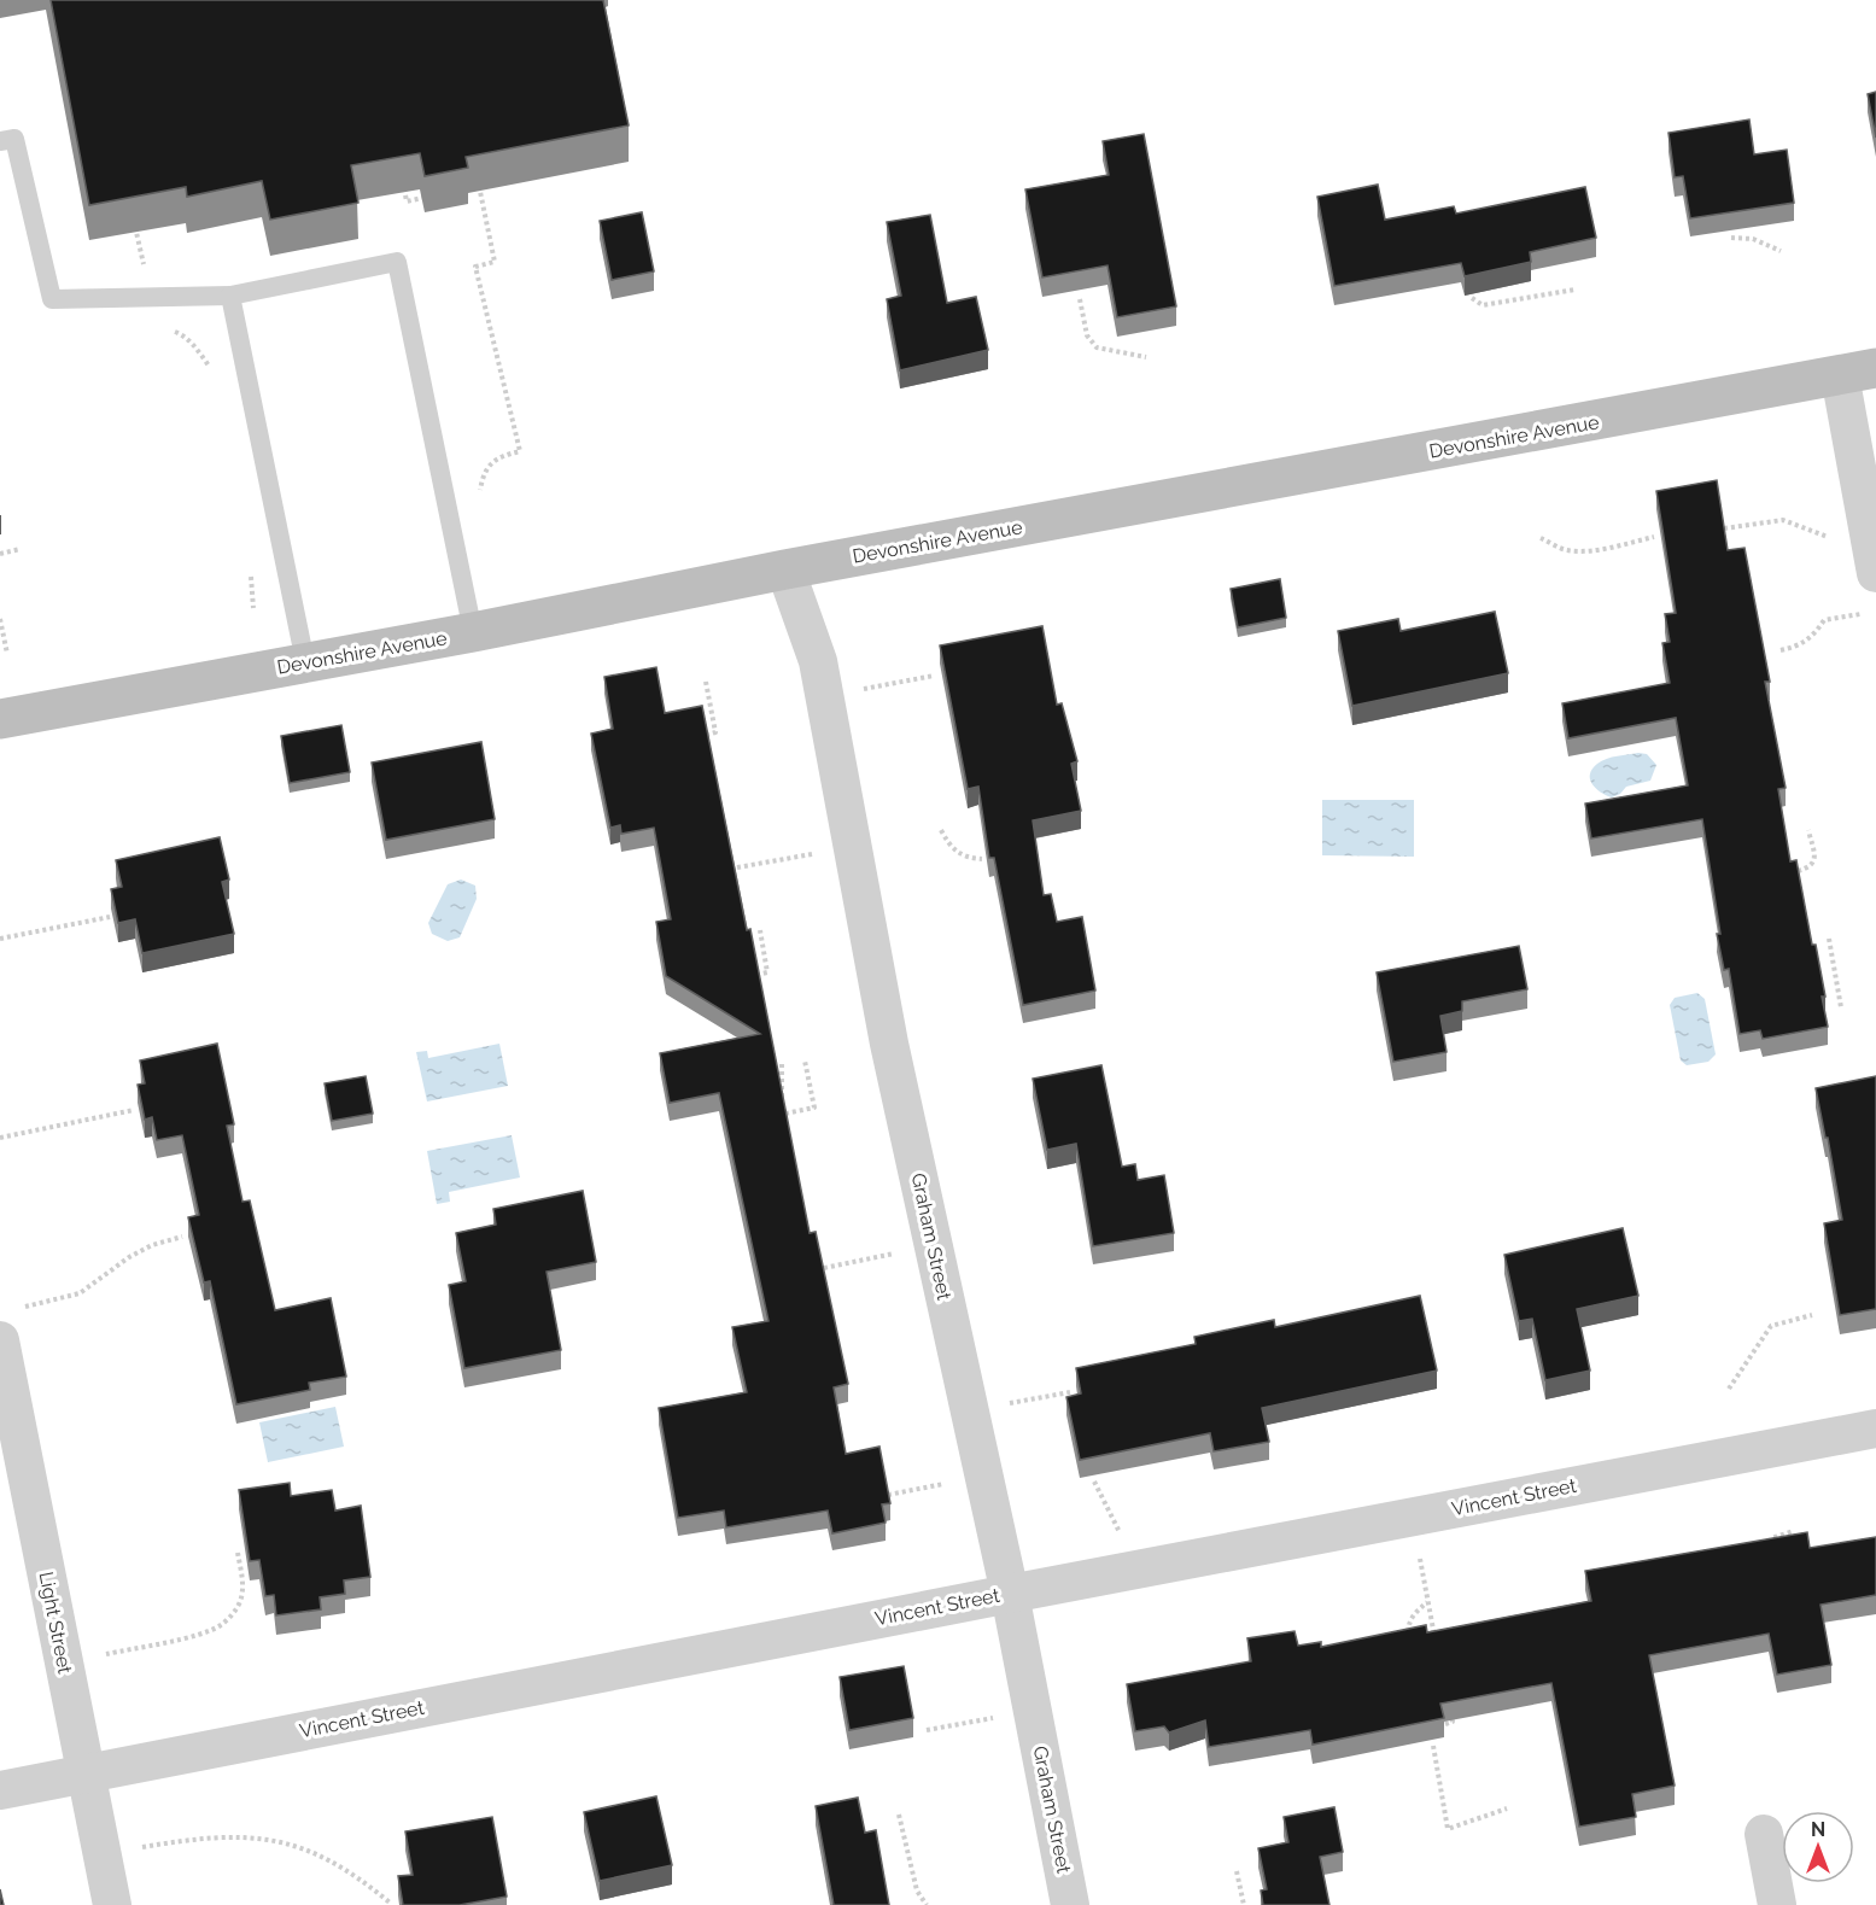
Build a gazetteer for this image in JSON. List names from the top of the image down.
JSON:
{
  "streets": {
    "main road": ["Devonshire Avenue"],
    "street": ["Graham Street", "Vincent Street", "Light Street"]
  },
  "crossings": [
    ["Devonshire Avenue", "Graham Street"],
    ["Graham Street", "Vincent Street"],
    ["Vincent Street", "Light Street"]
  ],
  "north": "top"
}
